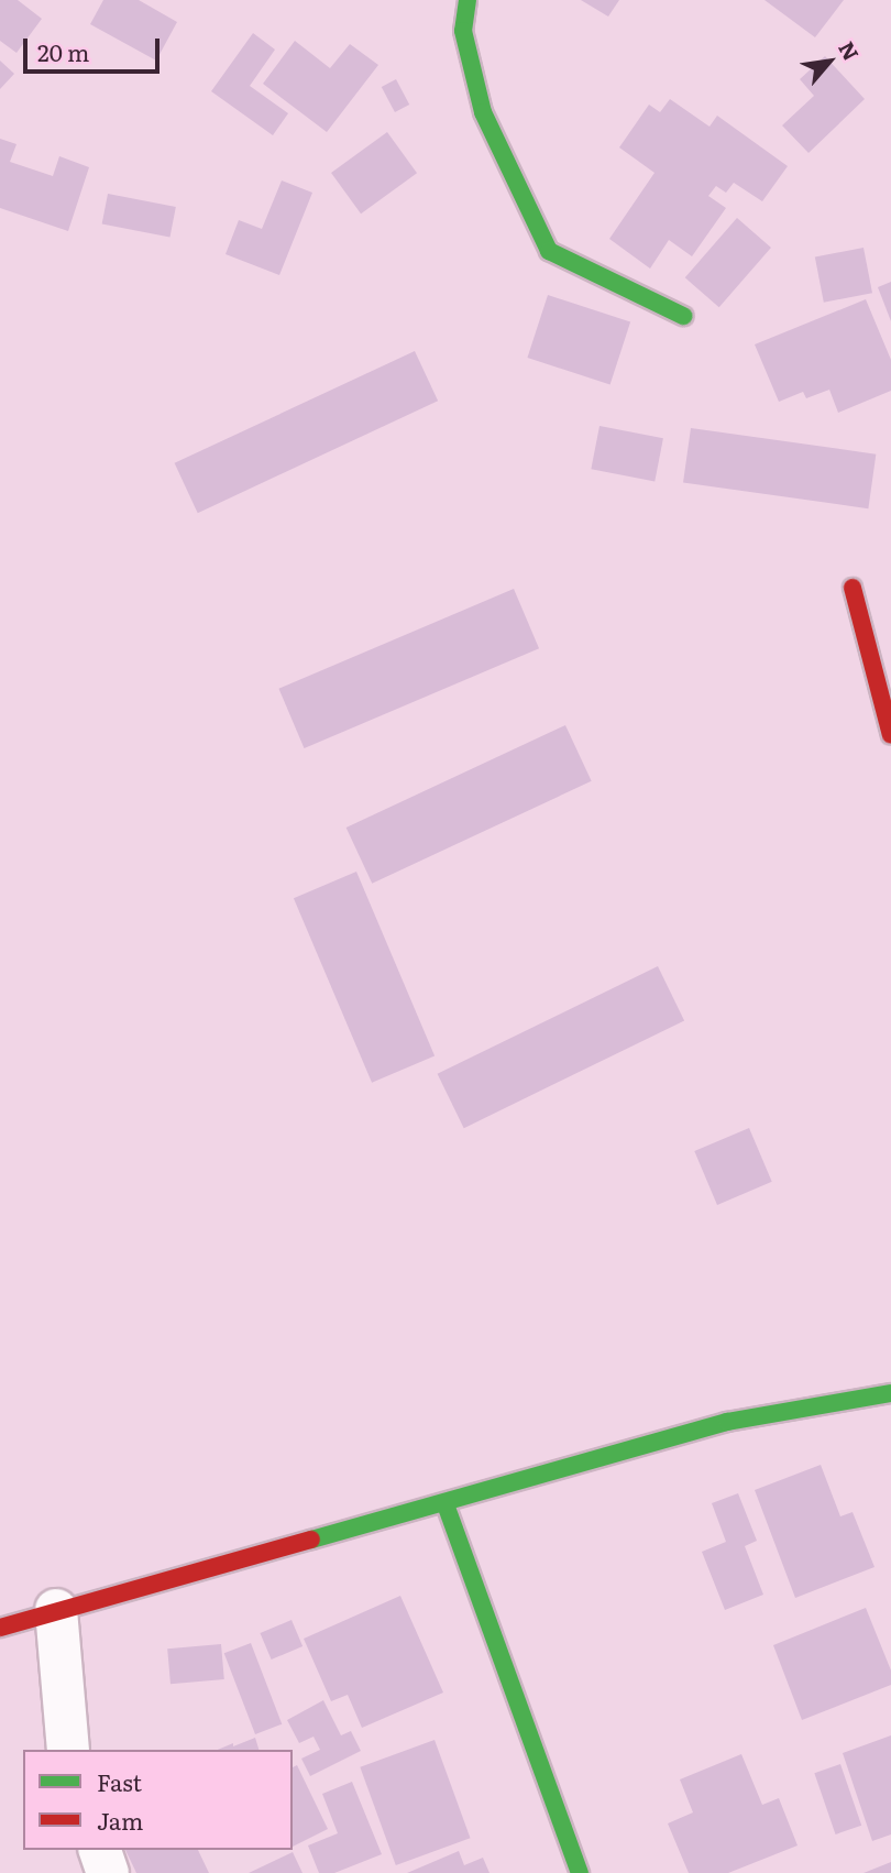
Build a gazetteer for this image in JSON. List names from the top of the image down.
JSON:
{
  "legend": ["Fast", "Jam"],
  "scale_bar": "20 m",
  "north": "top right"
}
